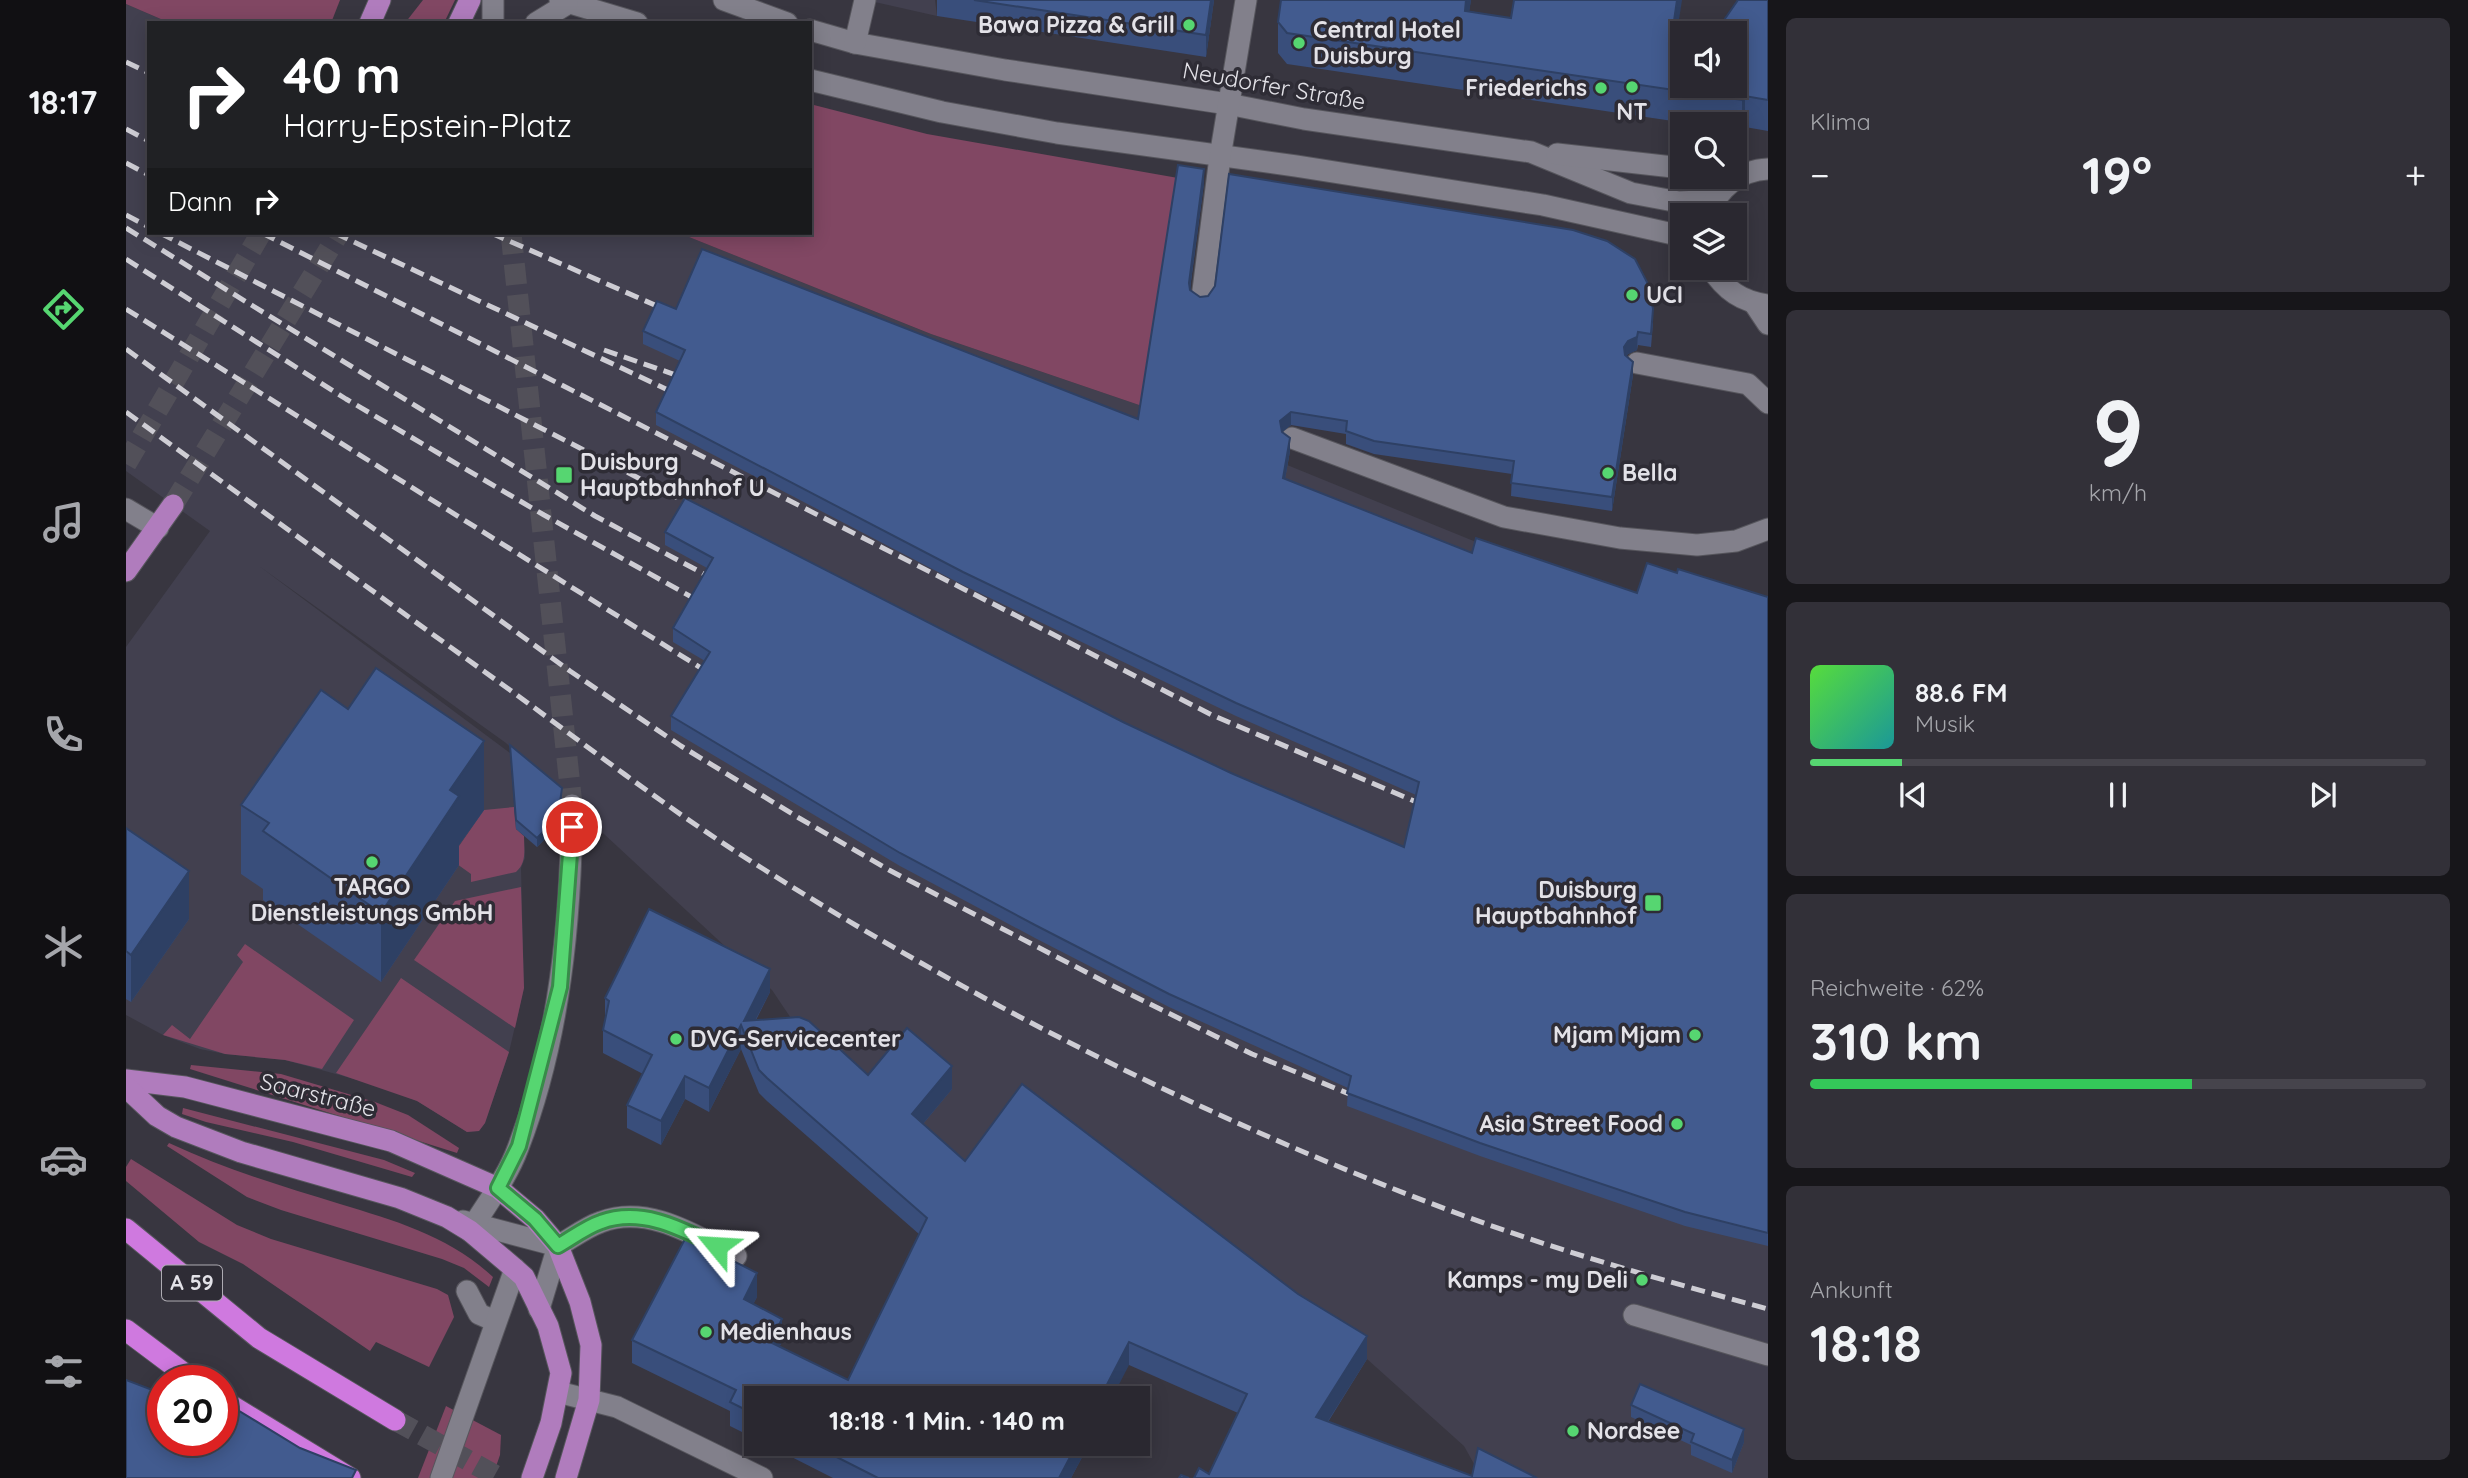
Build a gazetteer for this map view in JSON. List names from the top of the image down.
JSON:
{
  "streets": {
    "highway": ["A 59"],
    "main road": ["Saarstraße"],
    "street": ["Neudorfer Straße"]
  },
  "places": {
    "other": [
      "Bawa Pizza & Grill",
      "Central Hotel Duisburg",
      "NT",
      "Friederichs",
      "UCI",
      "Bella",
      "TARGO Dienstleistungs GmbH",
      "Mjam Mjam",
      "DVG-Servicecenter",
      "Asia Street Food",
      "Kamps - my Deli",
      "Medienhaus",
      "Nordsee"
    ],
    "transit": ["Duisburg Hauptbahnhof U", "Duisburg Hauptbahnhof"]
  },
  "page": {
    "tabs": "18:17",
    "tile": [
      "Klima",
      ["9", "km/h"],
      ["Reichweite · 62%", "310 km"],
      ["Ankunft", "18:18"]
    ],
    "turn": ["40 m", "Harry-Epstein-Platz"],
    "heat": ["−", "19°", "+"],
    "then": "Dann",
    "song": ["88.6 FM", "Musik"],
    "limit": "20",
    "trip": "18:18 · 1 Min. · 140 m"
  }
}
